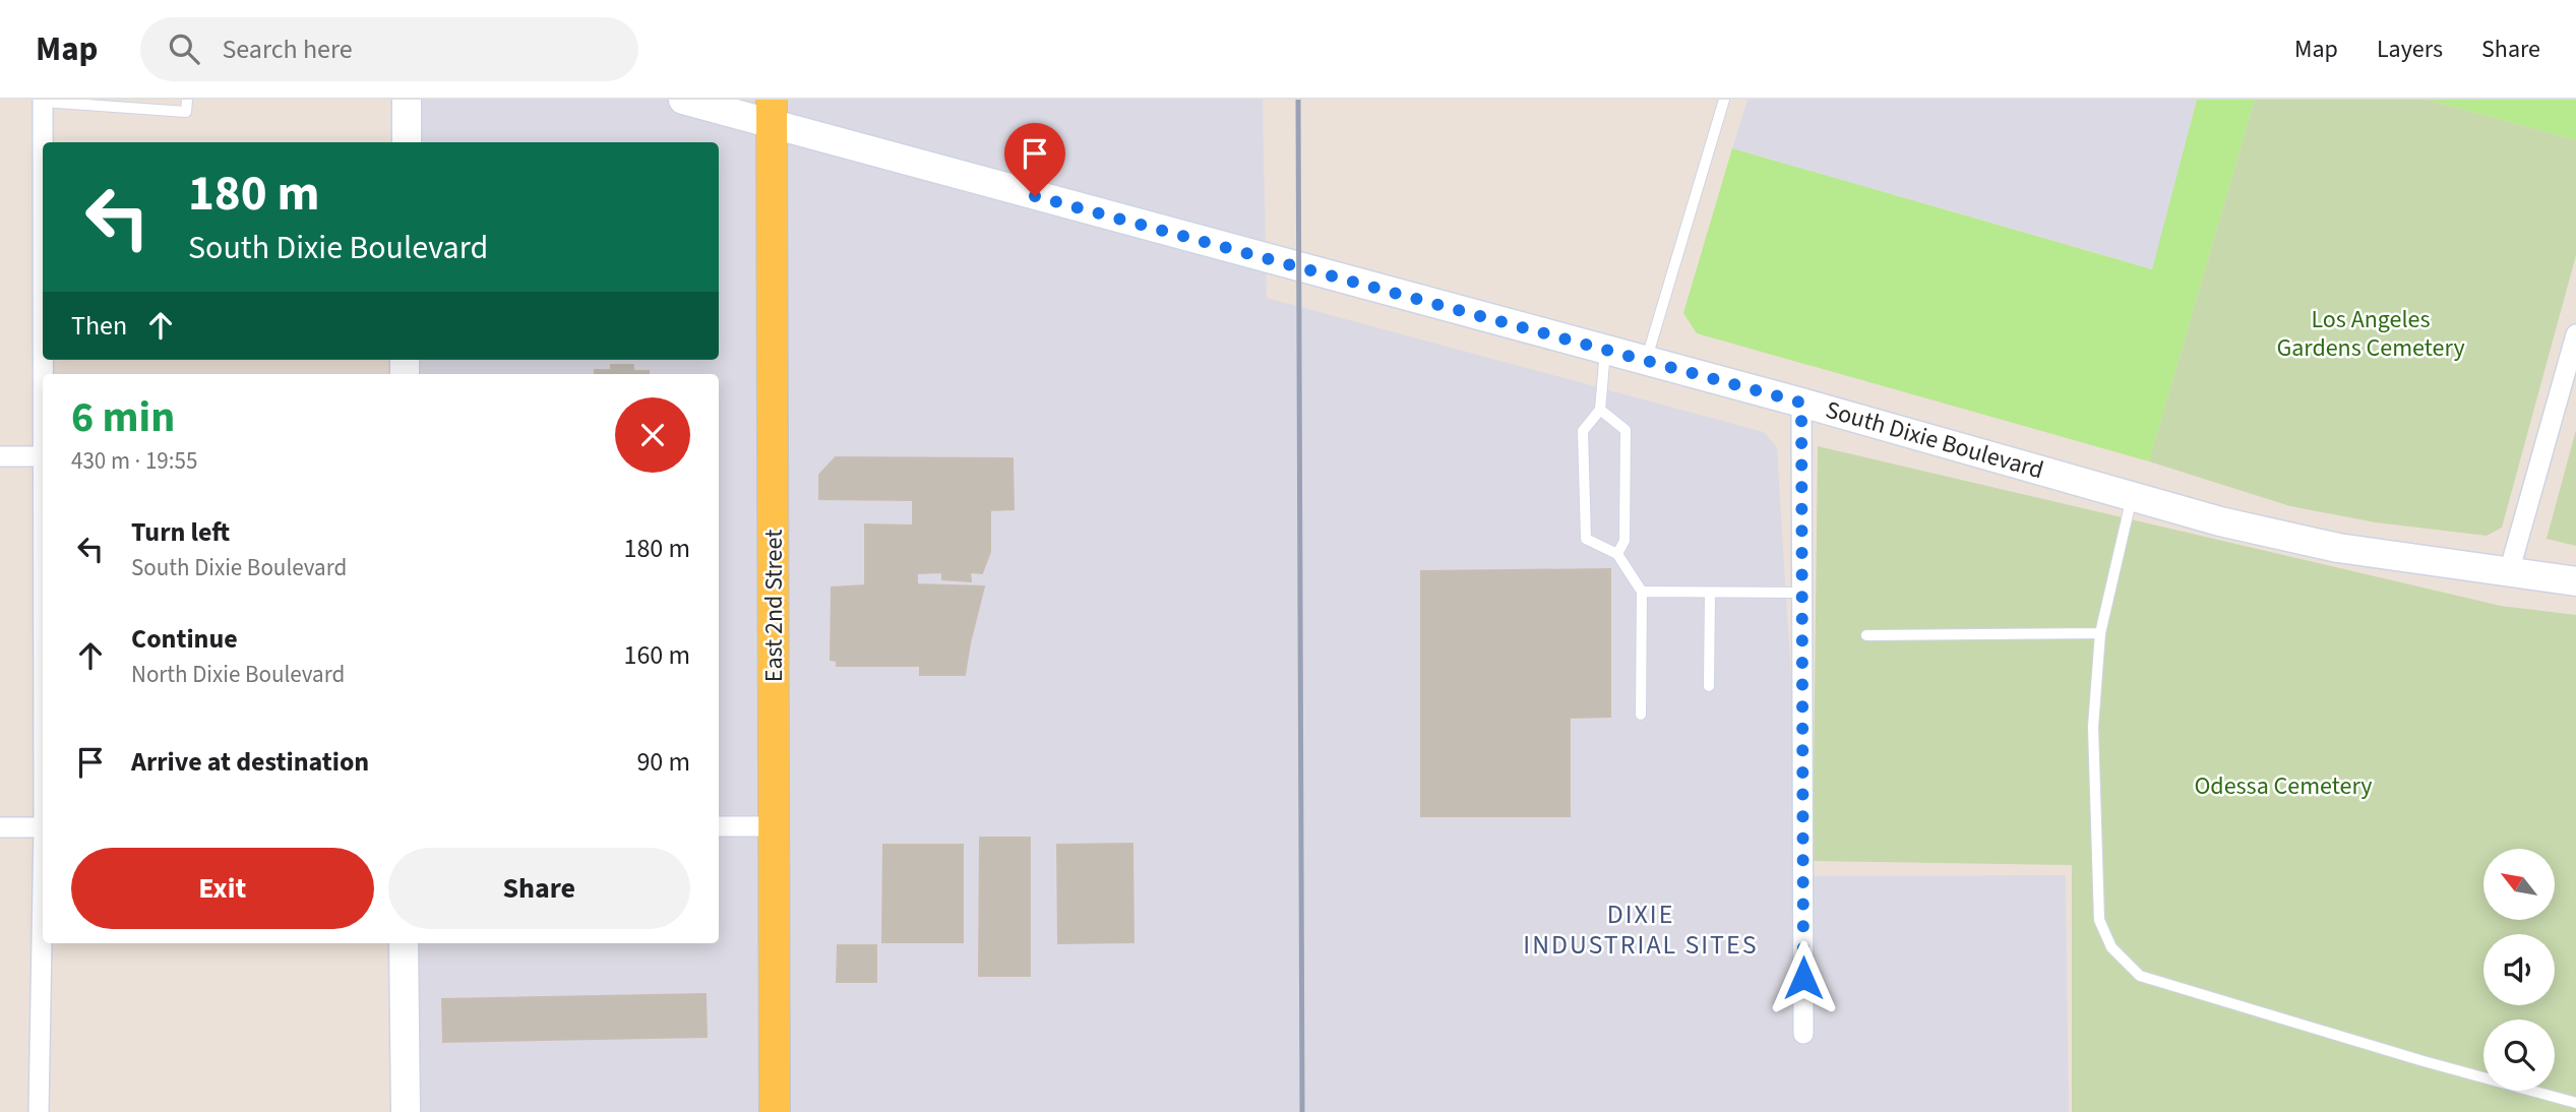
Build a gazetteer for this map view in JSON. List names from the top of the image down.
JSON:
{
  "streets": {
    "main road": ["South Dixie Boulevard", "East 2nd Street"]
  },
  "crossings": [
    ["South Dixie Boulevard", "East 2nd Street"]
  ],
  "districts": ["DIXIE INDUSTRIAL SITES"],
  "parks": ["Los Angeles Gardens Cemetery", "Odessa Cemetery"],
  "north": "top left",
  "page": {
    "header": "Map",
    "search": "Search here",
    "nav": ["Map", "Layers", "Share"],
    "turn": ["180 m", "South Dixie Boulevard"],
    "then": "Then",
    "heading": ["6 min", "430 m · 19:55"],
    "list": [
      {
        "name": "Turn left",
        "note": "South Dixie Boulevard",
        "value": "180 m"
      },
      {
        "name": "Continue",
        "note": "North Dixie Boulevard",
        "value": "160 m"
      },
      {
        "name": "Arrive at destination",
        "value": "90 m"
      }
    ],
    "buttons": ["Exit", "Share"]
  }
}
